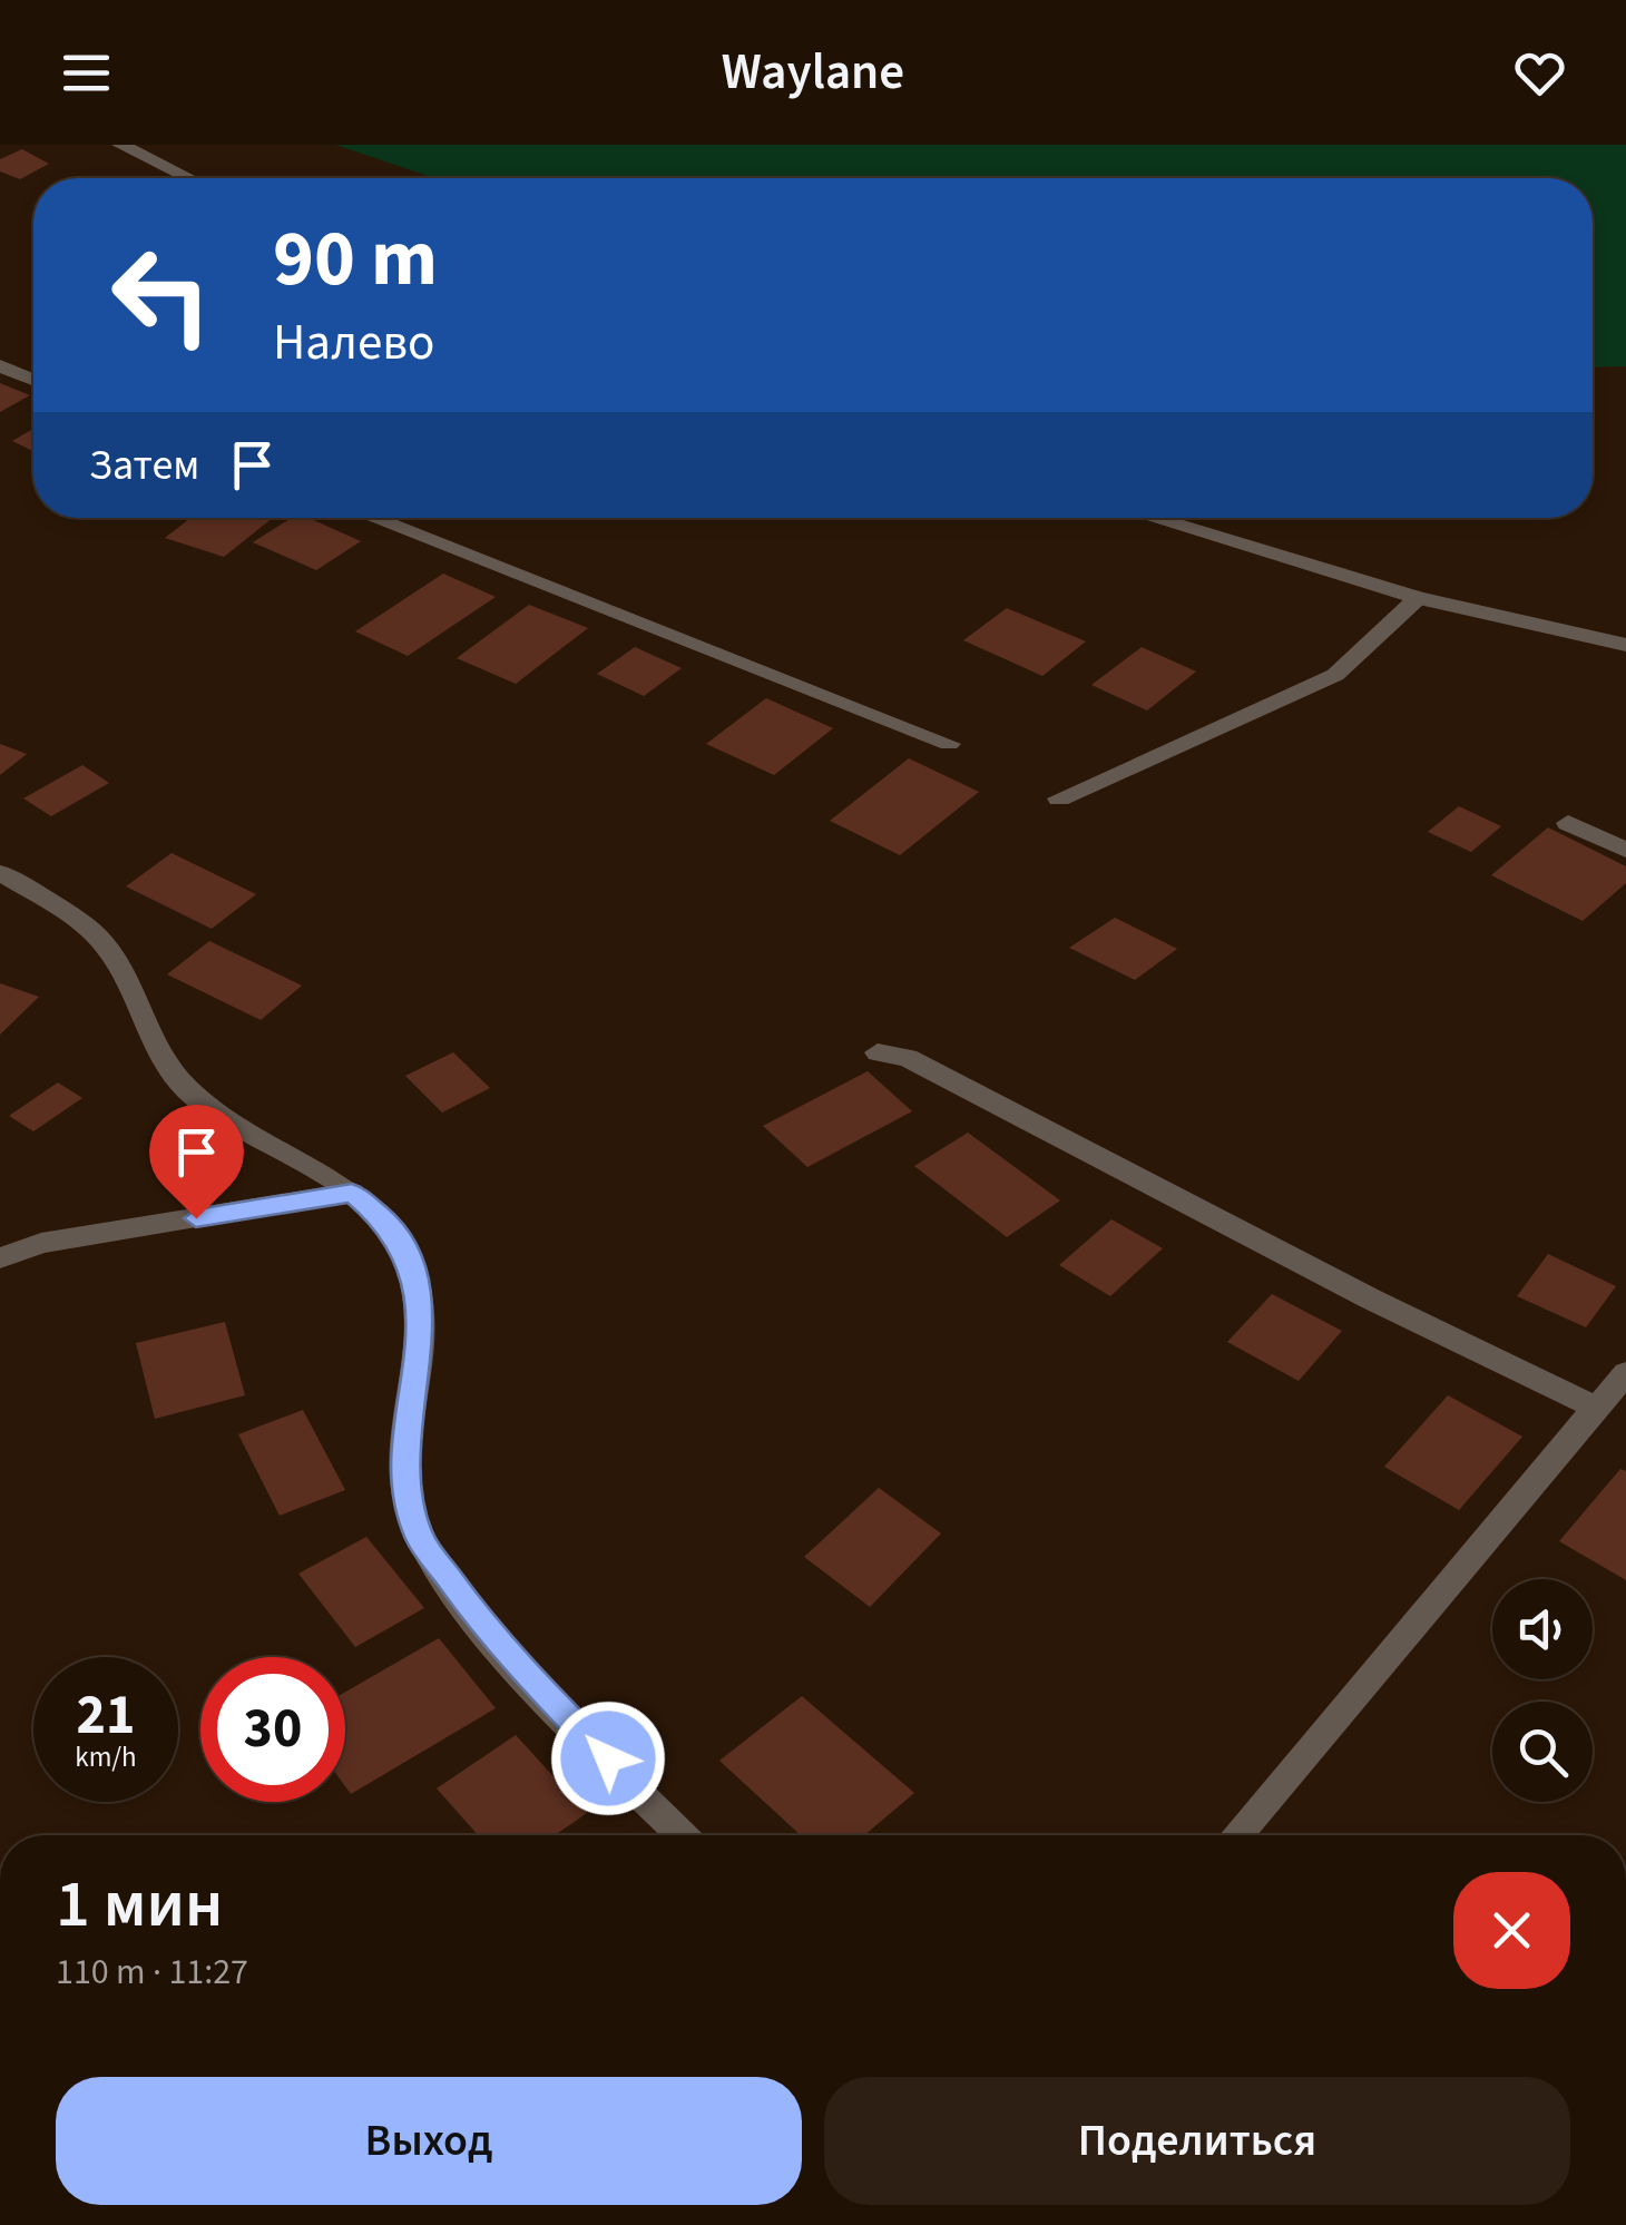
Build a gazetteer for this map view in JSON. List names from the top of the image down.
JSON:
{
  "page": {
    "header": "Waylane",
    "turn": ["90 m", "Налево"],
    "then": "Затем",
    "speed": "21 km/h",
    "limit": "30",
    "heading": ["1 мин", "110 m · 11:27"],
    "buttons": ["Выход", "Поделиться"]
  }
}
